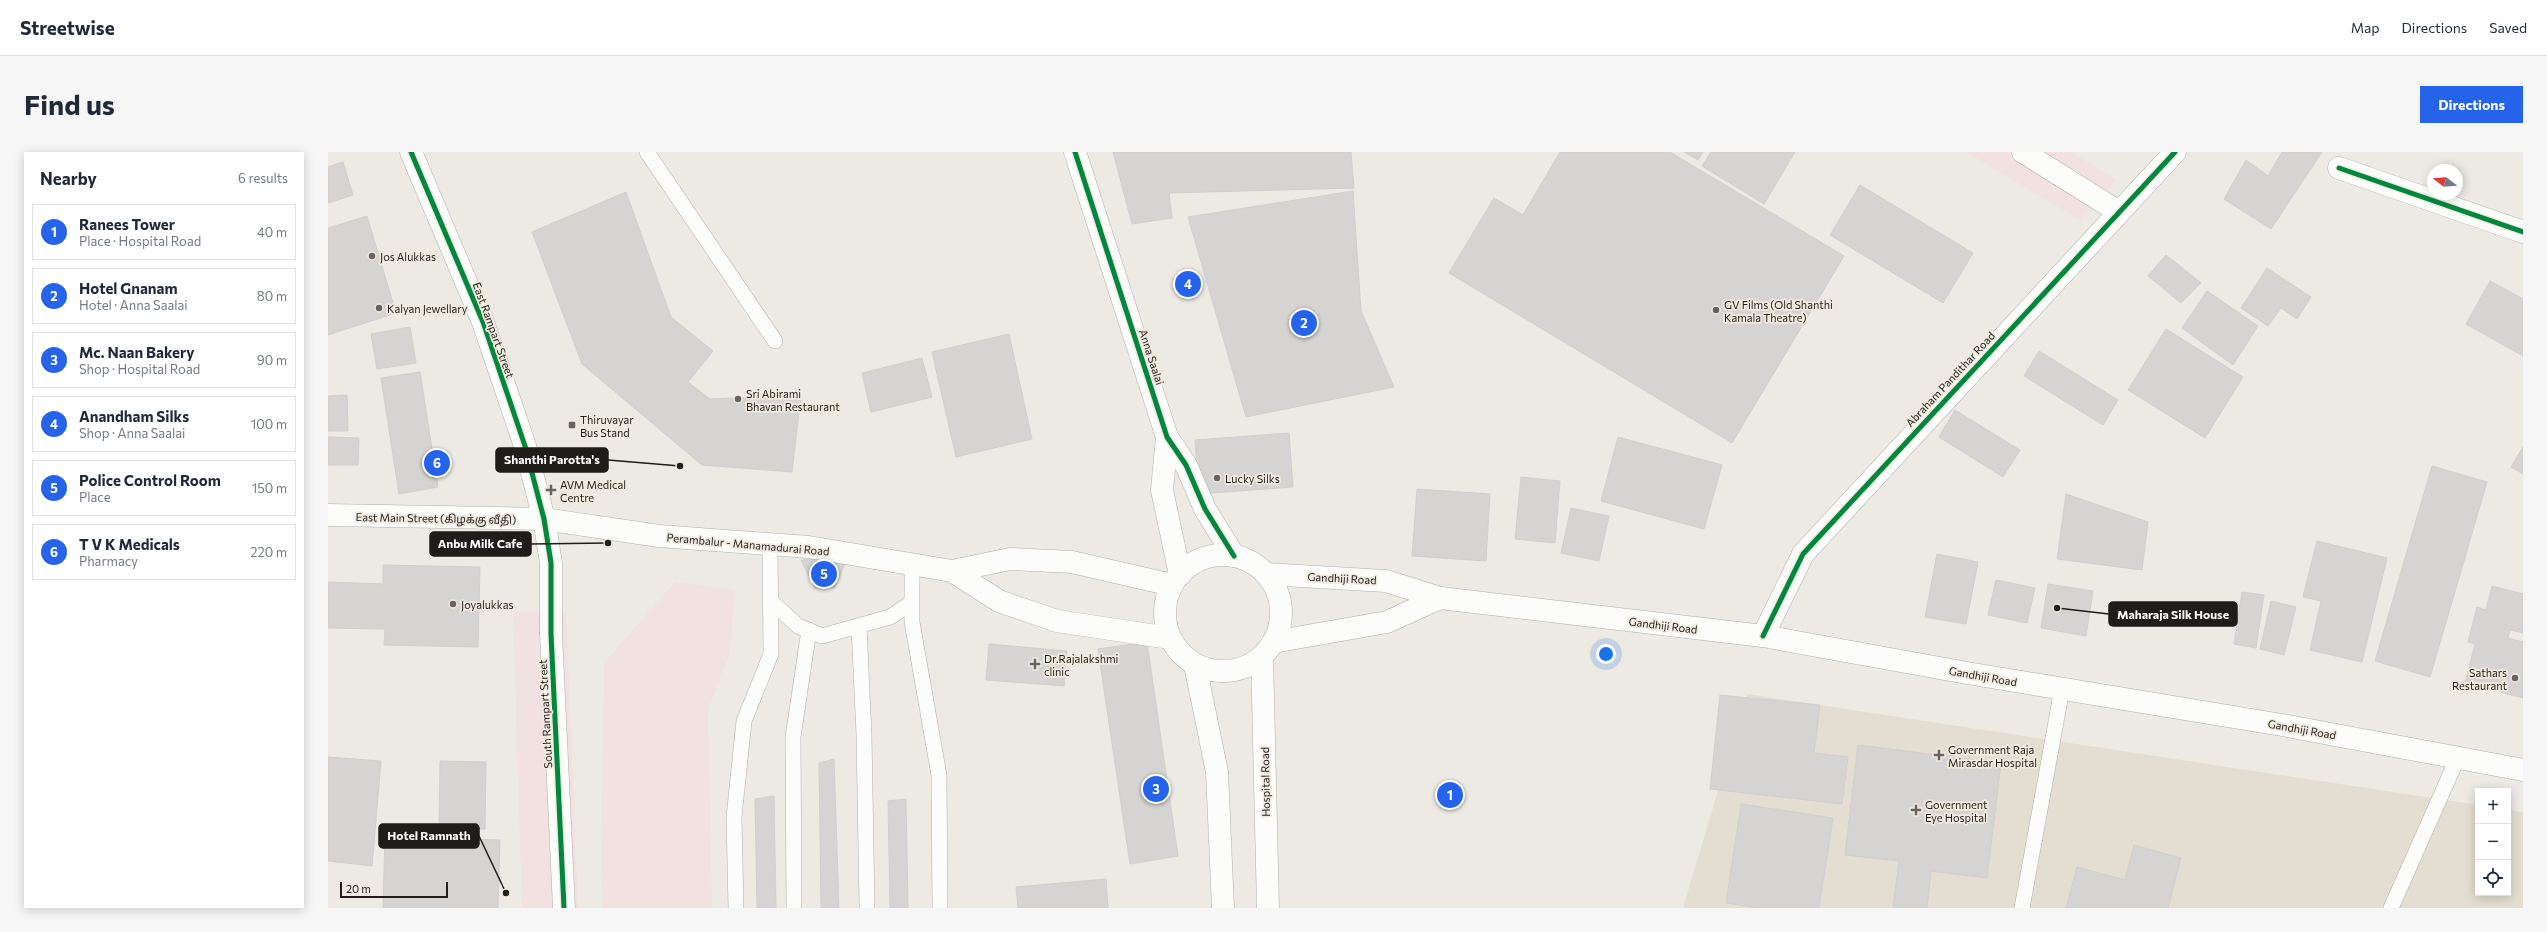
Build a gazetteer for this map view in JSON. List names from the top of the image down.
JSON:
{
  "streets": {
    "main road": [
      "East Rampart Street",
      "Anna Saalai",
      "Abraham Pandithar Road",
      "East Main Street (கிழக்கு வீதி)",
      "Perambalur - Manamadurai Road",
      "Gandhiji Road",
      "South Rampart Street",
      "Hospital Road"
    ]
  },
  "crossings": [
    ["East Rampart Street", "East Main Street (கிழக்கு வீதி)"],
    ["East Rampart Street", "Perambalur - Manamadurai Road"],
    ["East Rampart Street", "South Rampart Street"],
    ["Anna Saalai", "Perambalur - Manamadurai Road"],
    ["Anna Saalai", "Gandhiji Road"],
    ["Anna Saalai", "Hospital Road"],
    ["Abraham Pandithar Road", "Gandhiji Road"],
    ["East Main Street (கிழக்கு வீதி)", "Perambalur - Manamadurai Road"],
    ["East Main Street (கிழக்கு வீதி)", "South Rampart Street"],
    ["Perambalur - Manamadurai Road", "Gandhiji Road"],
    ["Perambalur - Manamadurai Road", "South Rampart Street"],
    ["Perambalur - Manamadurai Road", "Hospital Road"],
    ["Gandhiji Road", "Hospital Road"]
  ],
  "places": {
    "other": [
      "Jos Alukkas",
      "Kalyan Jewellary",
      "GV Films (Old Shanthi Kamala Theatre)",
      "Sri Abirami Bhavan Restaurant",
      "Shanthi Parotta's",
      "Lucky Silks",
      "Anbu Milk Cafe",
      "Joyalukkas",
      "Maharaja Silk House",
      "Sathars Restaurant",
      "Hotel Ramnath"
    ],
    "transit": ["Thiruvayar Bus Stand"],
    "health": [
      "AVM Medical Centre",
      "Dr.Rajalakshmi clinic",
      "Government Raja Mirasdar Hospital",
      "Government Eye Hospital"
    ]
  },
  "scale_bar": "20 m",
  "north": "left",
  "page": {
    "header": "Streetwise",
    "nav": ["Map", "Directions", "Saved"],
    "buttons": "Directions",
    "title": "Find us",
    "heading": ["Nearby", "6 results"],
    "list": [
      {
        "mark": "1",
        "name": "Ranees Tower",
        "note": "Place · Hospital Road",
        "value": "40 m"
      },
      {
        "mark": "2",
        "name": "Hotel Gnanam",
        "note": "Hotel · Anna Saalai",
        "value": "80 m"
      },
      {
        "mark": "3",
        "name": "Mc. Naan Bakery",
        "note": "Shop · Hospital Road",
        "value": "90 m"
      },
      {
        "mark": "4",
        "name": "Anandham Silks",
        "note": "Shop · Anna Saalai",
        "value": "100 m"
      },
      {
        "mark": "5",
        "name": "Police Control Room",
        "note": "Place",
        "value": "150 m"
      },
      {
        "mark": "6",
        "name": "T V K Medicals",
        "note": "Pharmacy",
        "value": "220 m"
      }
    ],
    "pins": [
      "4",
      "2",
      "6",
      "5",
      "3",
      "1"
    ],
    "map_buttons": ["+", "−"],
    "scale": "20 m"
  }
}
